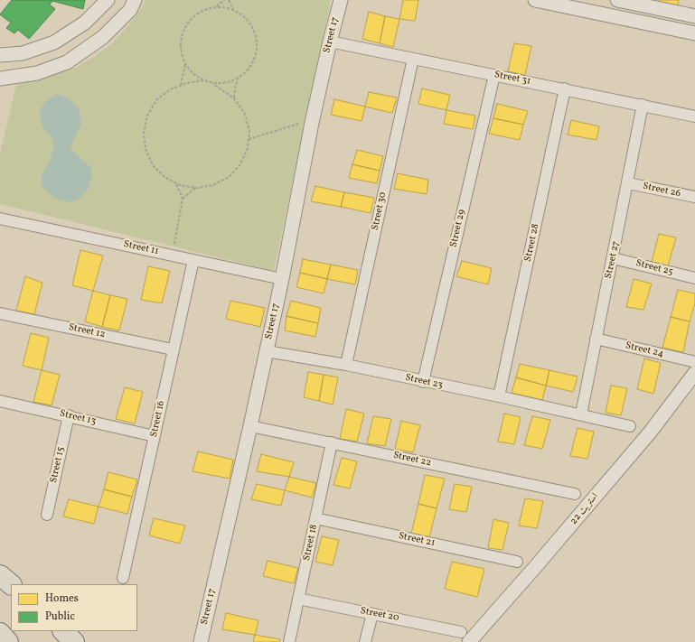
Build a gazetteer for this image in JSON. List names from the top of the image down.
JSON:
{
  "streets": {
    "street": [
      "Street 17",
      "Street 31",
      "Street 26",
      "Street 30",
      "Street 29",
      "Street 28",
      "Street 11",
      "Street 27",
      "Street 25",
      "Street 12",
      "Street 24",
      "Street 23",
      "Street 13",
      "Street 16",
      "Street 22",
      "Street 15",
      "اسٹریٹ 22",
      "Street 21",
      "Street 18",
      "Street 20"
    ]
  },
  "crossings": [
    ["Street 17", "Street 31"],
    ["Street 17", "Street 11"],
    ["Street 17", "Street 23"],
    ["Street 17", "Street 22"],
    ["Street 31", "Street 30"],
    ["Street 31", "Street 29"],
    ["Street 31", "Street 28"],
    ["Street 31", "Street 27"],
    ["Street 26", "Street 27"],
    ["Street 30", "Street 23"],
    ["Street 29", "Street 23"],
    ["Street 28", "Street 23"],
    ["Street 11", "Street 16"],
    ["Street 27", "Street 25"],
    ["Street 27", "Street 24"],
    ["Street 27", "Street 23"],
    ["Street 12", "Street 16"],
    ["Street 24", "اسٹریٹ 22"],
    ["Street 13", "Street 16"],
    ["Street 13", "Street 15"],
    ["Street 22", "Street 18"],
    ["اسٹریٹ 22", "Street 20"],
    ["Street 21", "Street 18"],
    ["Street 18", "Street 20"]
  ],
  "legend": ["Homes", "Public"]
}
